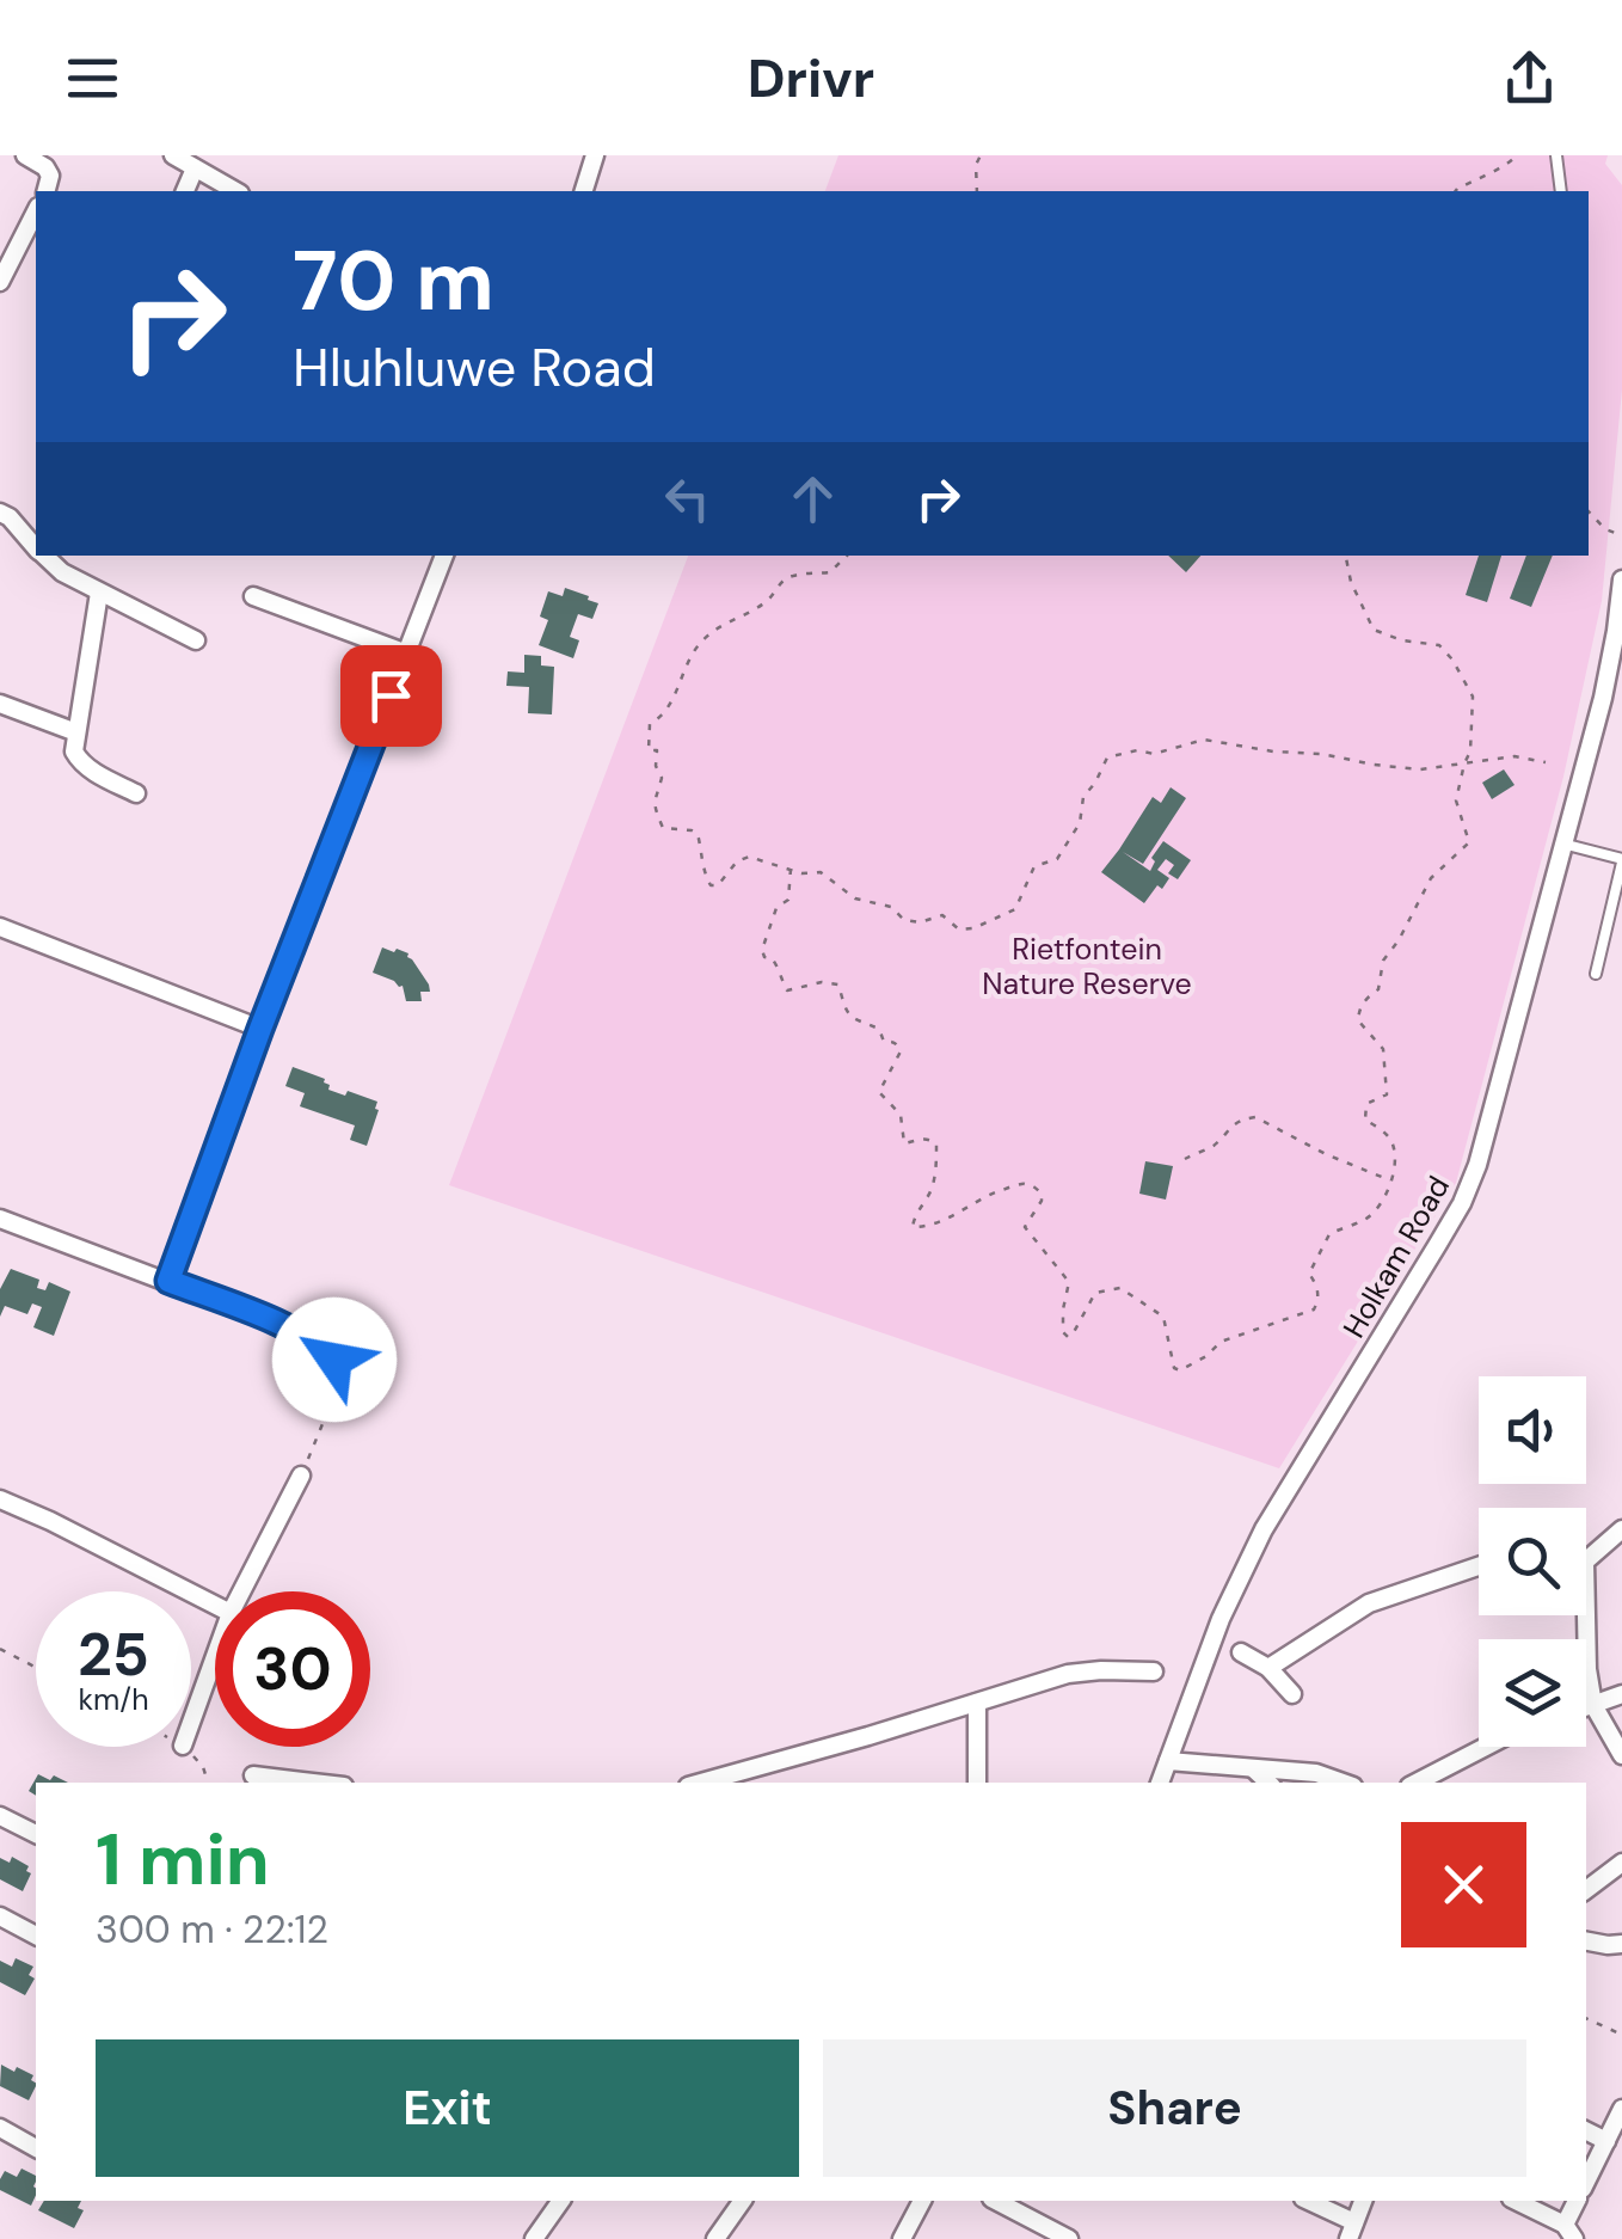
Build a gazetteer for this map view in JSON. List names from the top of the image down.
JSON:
{
  "streets": {
    "street": ["Holkam Road"]
  },
  "parks": ["Rietfontein Nature Reserve"],
  "page": {
    "header": "Drivr",
    "turn": ["70 m", "Hluhluwe Road"],
    "speed": "25 km/h",
    "limit": "30",
    "heading": ["1 min", "300 m · 22:12"],
    "buttons": ["Exit", "Share"]
  }
}
